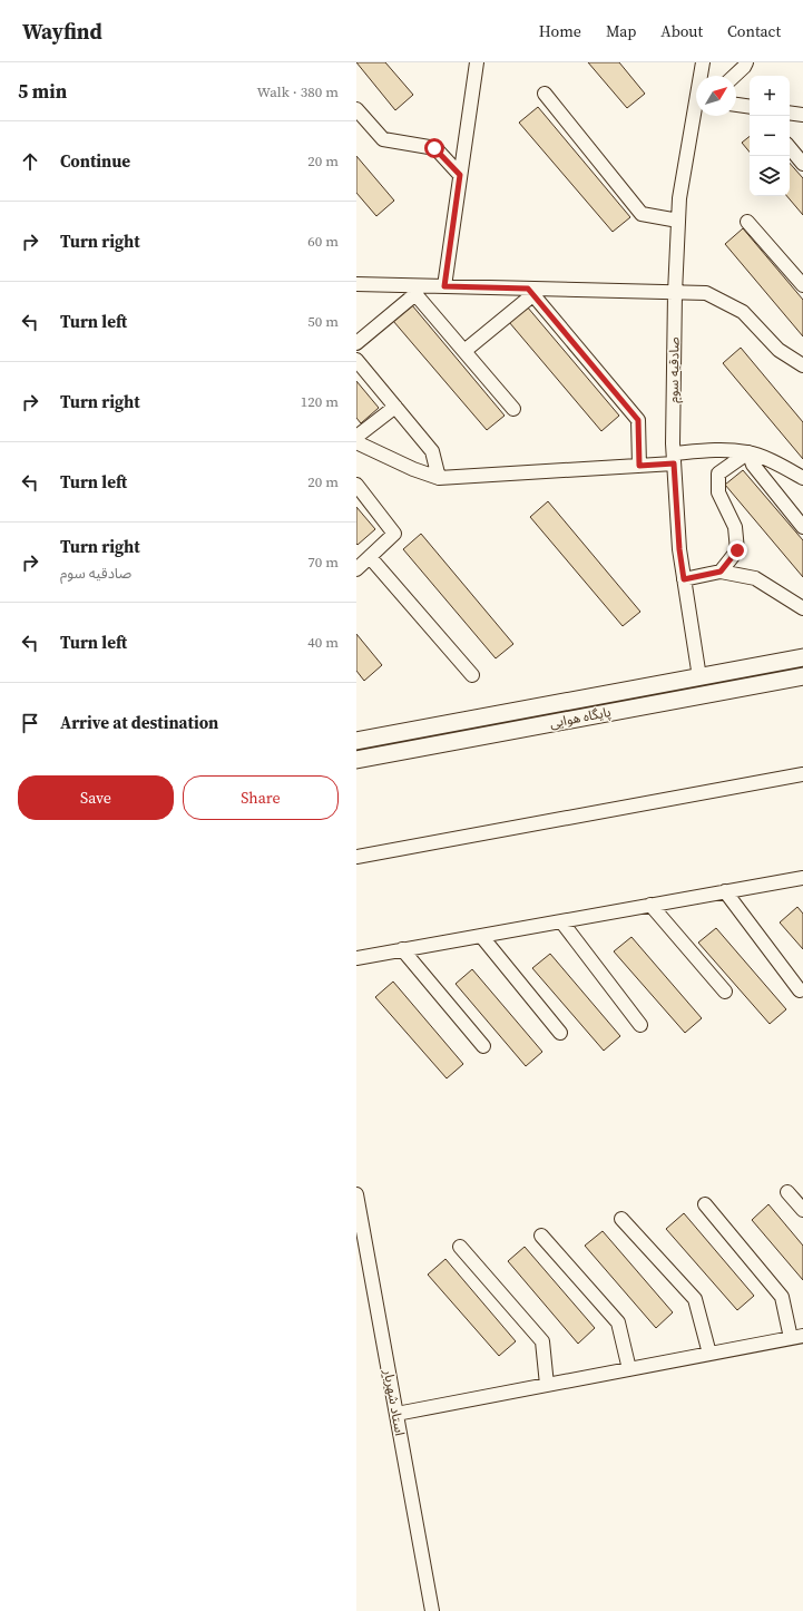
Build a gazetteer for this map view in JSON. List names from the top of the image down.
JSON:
{
  "streets": {
    "main road": ["پایگاه هوایی"],
    "street": ["صادقیه سوم", "استاد شهریار"]
  },
  "crossings": [
    ["صادقیه سوم", "پایگاه هوایی"]
  ],
  "north": "top right",
  "page": {
    "header": "Wayfind",
    "nav": [
      "Home",
      "Map",
      "About",
      "Contact"
    ],
    "heading": ["5 min", "Walk · 380 m"],
    "map_buttons": ["+", "−"],
    "list": [
      ["Continue", "20 m"],
      ["Turn right", "60 m"],
      ["Turn left", "50 m"],
      ["Turn right", "120 m"],
      ["Turn left", "20 m"],
      ["Turn right", "صادقیه سوم", "70 m"],
      ["Turn left", "40 m"],
      "Arrive at destination"
    ],
    "buttons": ["Save", "Share"]
  }
}
